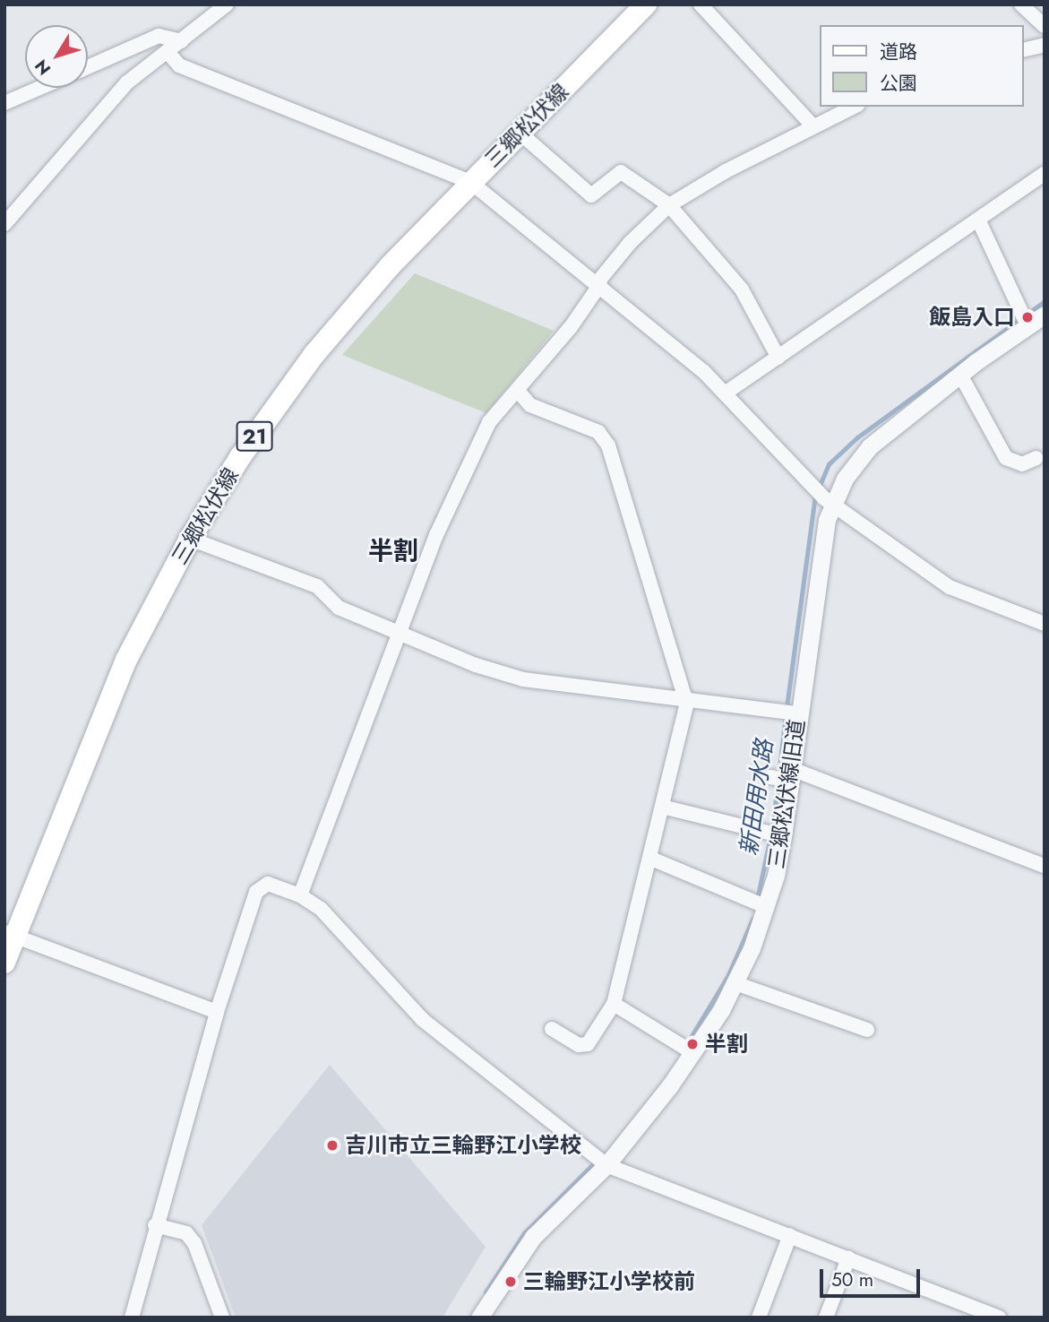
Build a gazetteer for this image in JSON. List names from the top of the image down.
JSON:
{
  "streets": {
    "main road": ["三郷松伏線", "21"],
    "street": ["三郷松伏線旧道"]
  },
  "districts": ["半割"],
  "water": ["新田用水路"],
  "places": [
    "飯島入口",
    "半割",
    "吉川市立三輪野江小学校",
    "三輪野江小学校前"
  ],
  "legend": ["道路", "公園"],
  "scale_bar": "50 m",
  "north": "bottom left"
}
